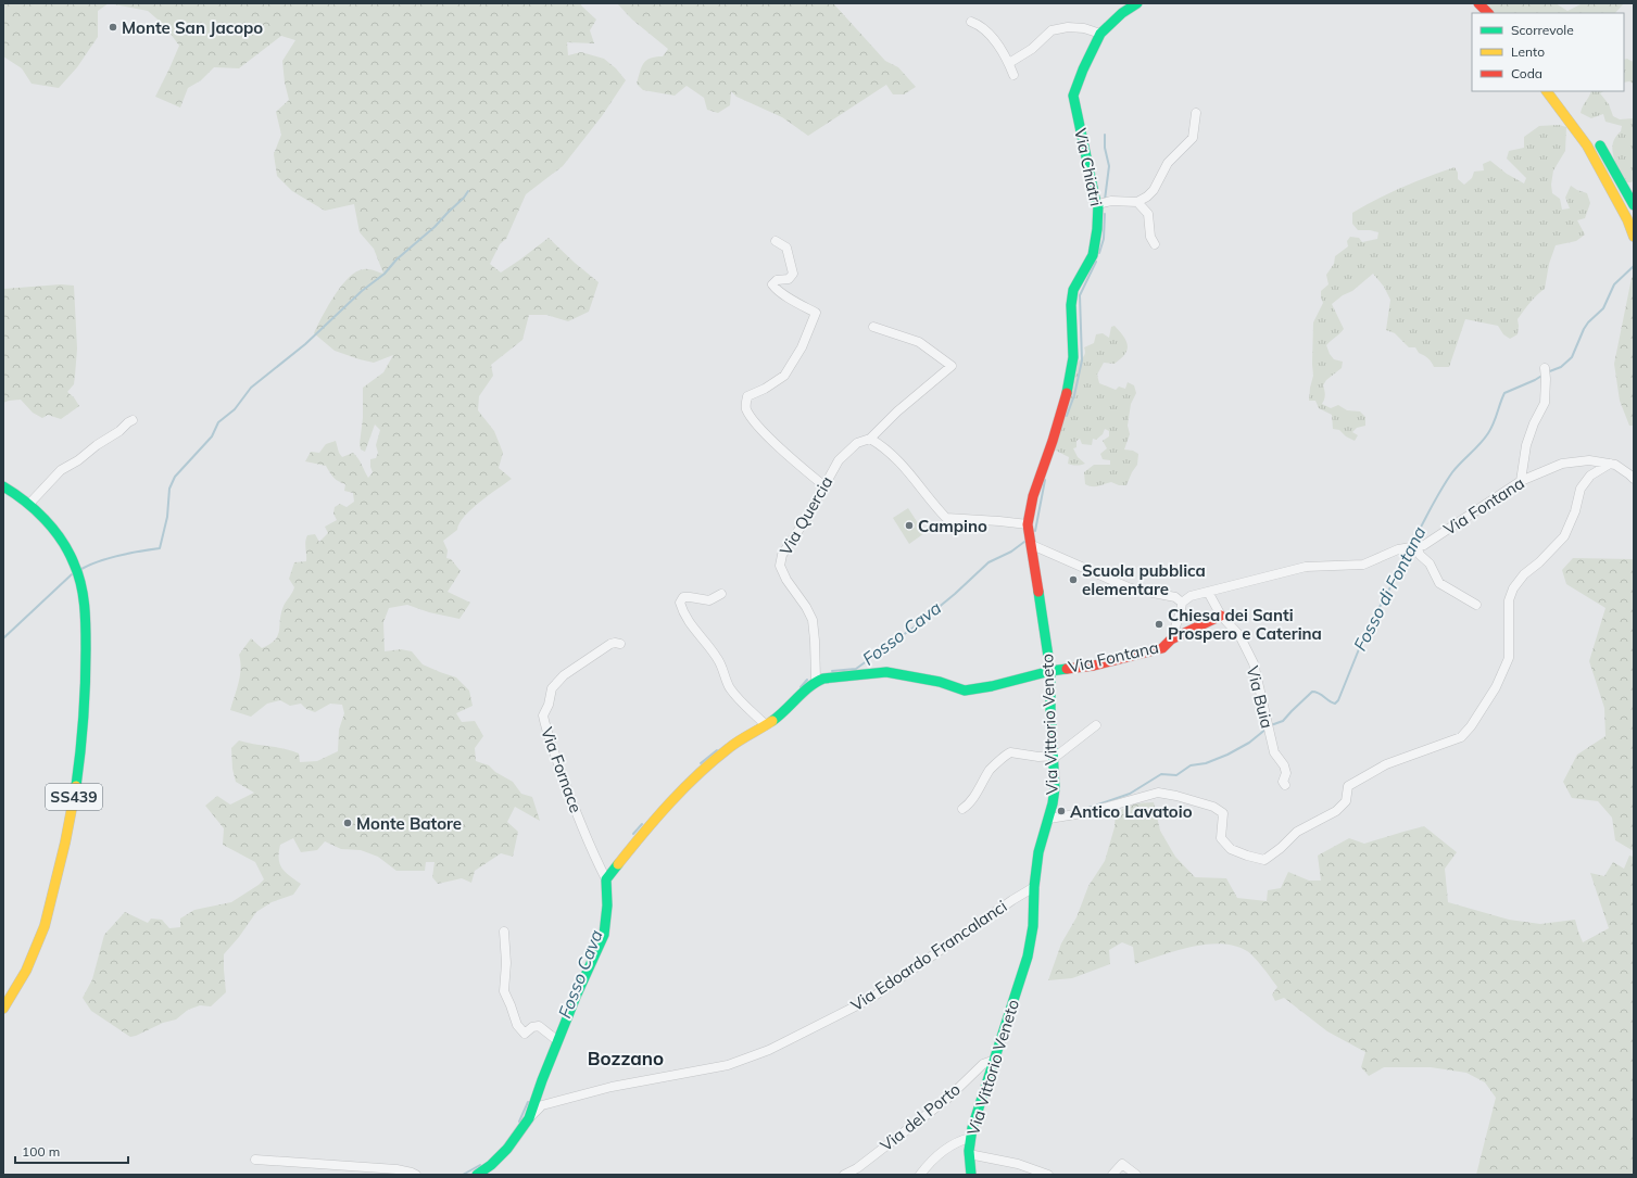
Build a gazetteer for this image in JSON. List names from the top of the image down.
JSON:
{
  "streets": {
    "main road": [
      "Via Chiatri",
      "Via Fontana",
      "Via Vittorio Veneto",
      "SS439"
    ],
    "street": [
      "Via Quercia",
      "Via Buia",
      "Via Fornace",
      "Via Edoardo Francalanci",
      "Via del Porto"
    ]
  },
  "crossings": [
    ["Via Chiatri", "Via Vittorio Veneto"],
    ["Via Fontana", "Via Quercia"],
    ["Via Fontana", "Via Buia"],
    ["Via Fontana", "Via Vittorio Veneto"],
    ["Via Vittorio Veneto", "Via Edoardo Francalanci"],
    ["Via Vittorio Veneto", "Via del Porto"]
  ],
  "districts": ["Bozzano"],
  "water": ["Fosso di Fontana", "Fosso Cava"],
  "places": [
    "Monte San Jacopo",
    "Campino",
    "Scuola pubblica elementare",
    "Chiesa dei Santi Prospero e Caterina",
    "Antico Lavatoio",
    "Monte Batore"
  ],
  "legend": ["Scorrevole", "Lento", "Coda"],
  "scale_bar": "100 m"
}
